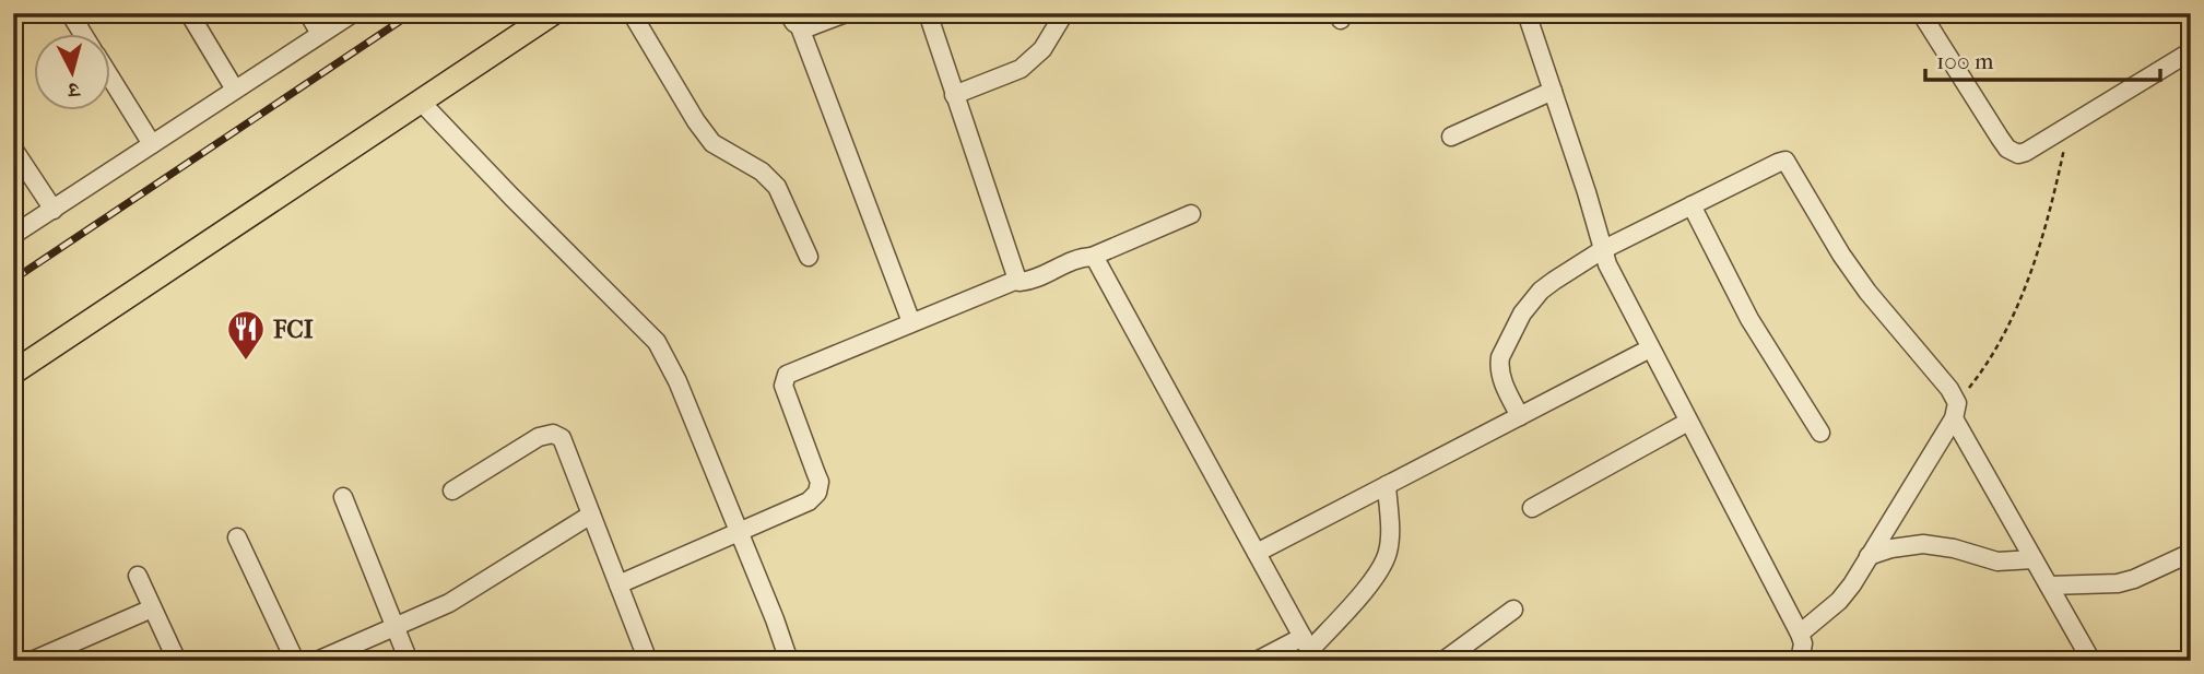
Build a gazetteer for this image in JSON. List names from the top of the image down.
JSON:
{
  "places": {
    "restaurant": ["FCI"]
  },
  "scale_bar": "100 m",
  "north": "bottom"
}
